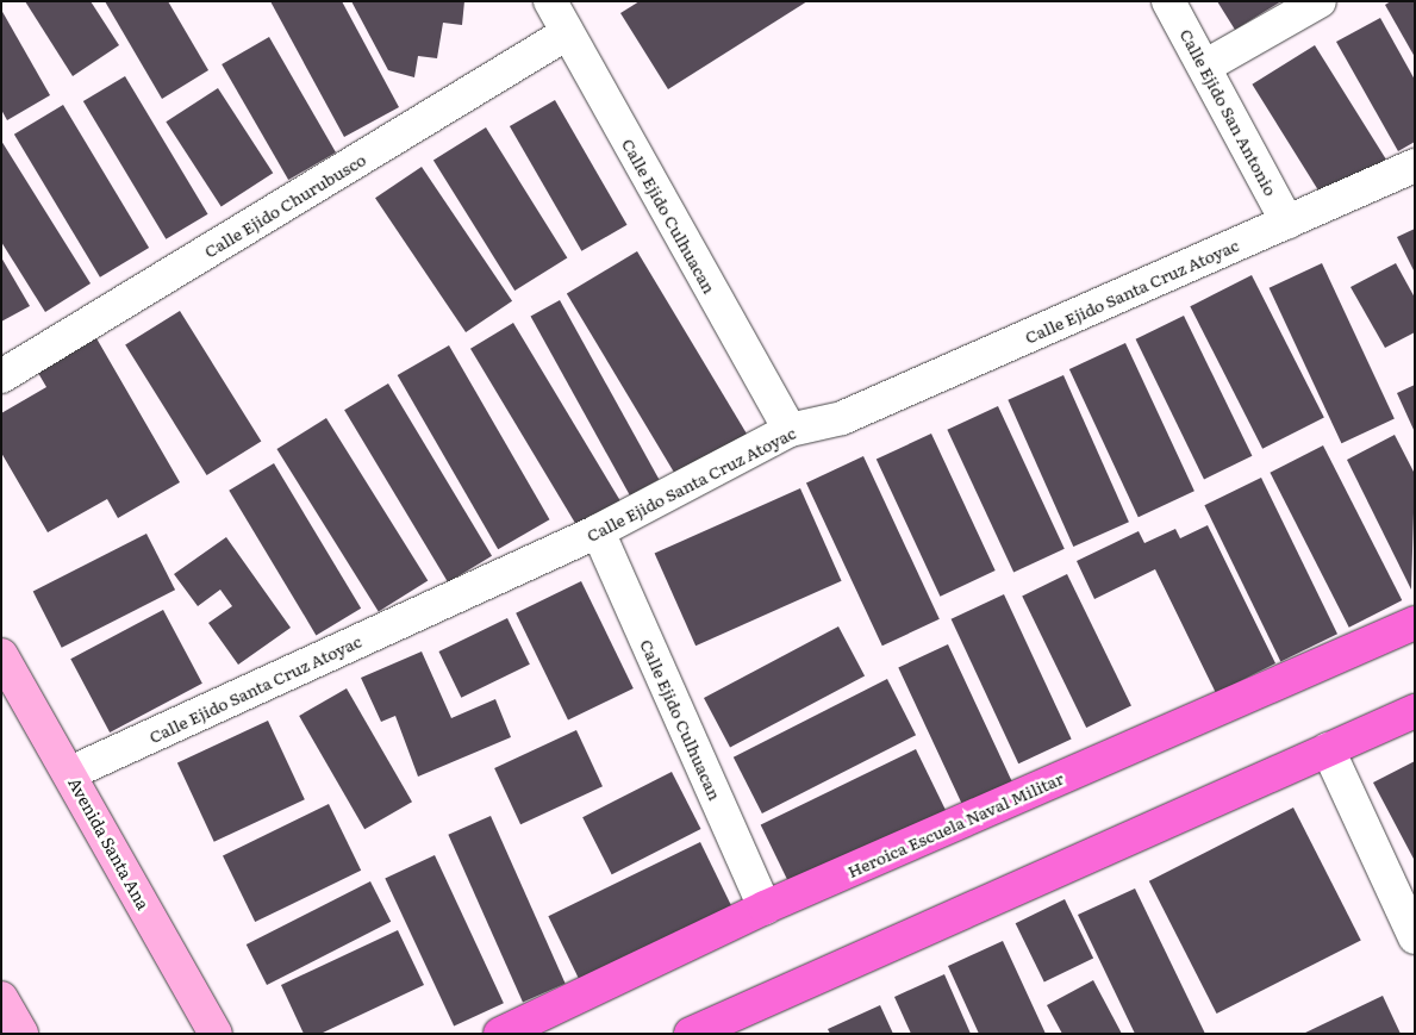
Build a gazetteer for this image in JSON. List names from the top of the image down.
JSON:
{
  "streets": {
    "main road": ["Heroica Escuela Naval Militar", "Avenida Santa Ana"],
    "street": [
      "Calle Ejido San Antonio",
      "Calle Ejido Churubusco",
      "Calle Ejido Culhuacan",
      "Calle Ejido Santa Cruz Atoyac"
    ]
  },
  "crossings": [
    ["Calle Ejido San Antonio", "Calle Ejido Santa Cruz Atoyac"],
    ["Calle Ejido Churubusco", "Calle Ejido Culhuacan"],
    ["Calle Ejido Culhuacan", "Calle Ejido Santa Cruz Atoyac"],
    ["Calle Ejido Culhuacan", "Heroica Escuela Naval Militar"],
    ["Calle Ejido Santa Cruz Atoyac", "Avenida Santa Ana"]
  ]
}
